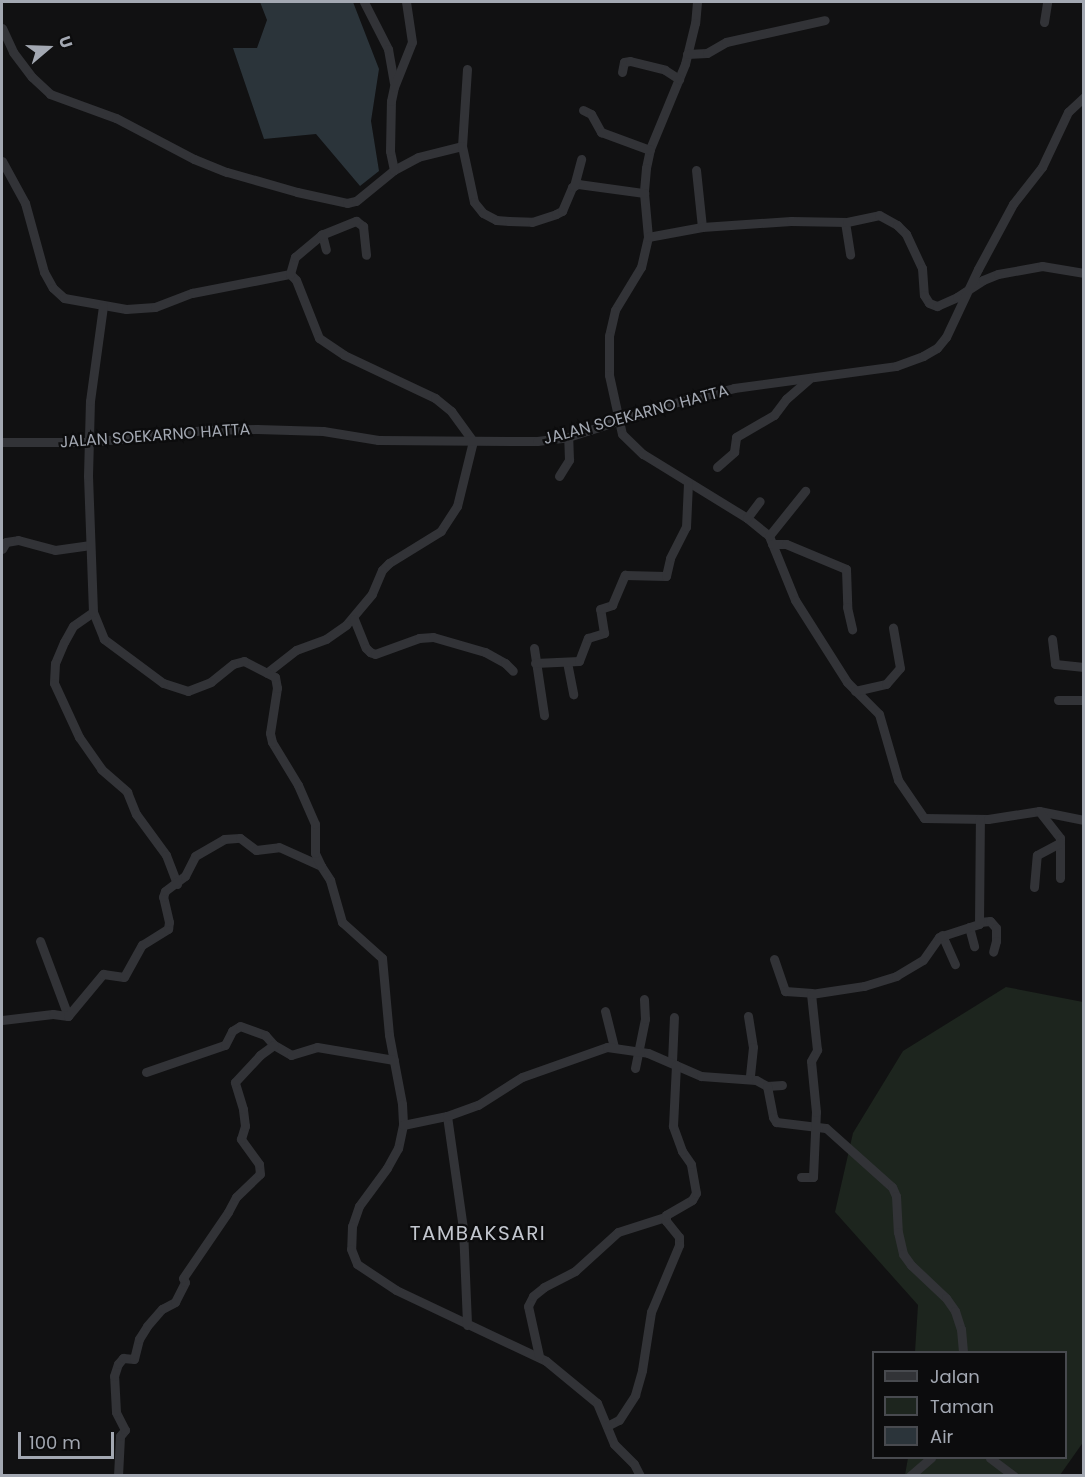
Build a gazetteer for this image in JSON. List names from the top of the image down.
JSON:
{
  "streets": {
    "street": ["JALAN SOEKARNO HATTA"]
  },
  "districts": ["TAMBAKSARI"],
  "legend": ["Jalan", "Taman", "Air"],
  "scale_bar": "100 m",
  "north": "right"
}
